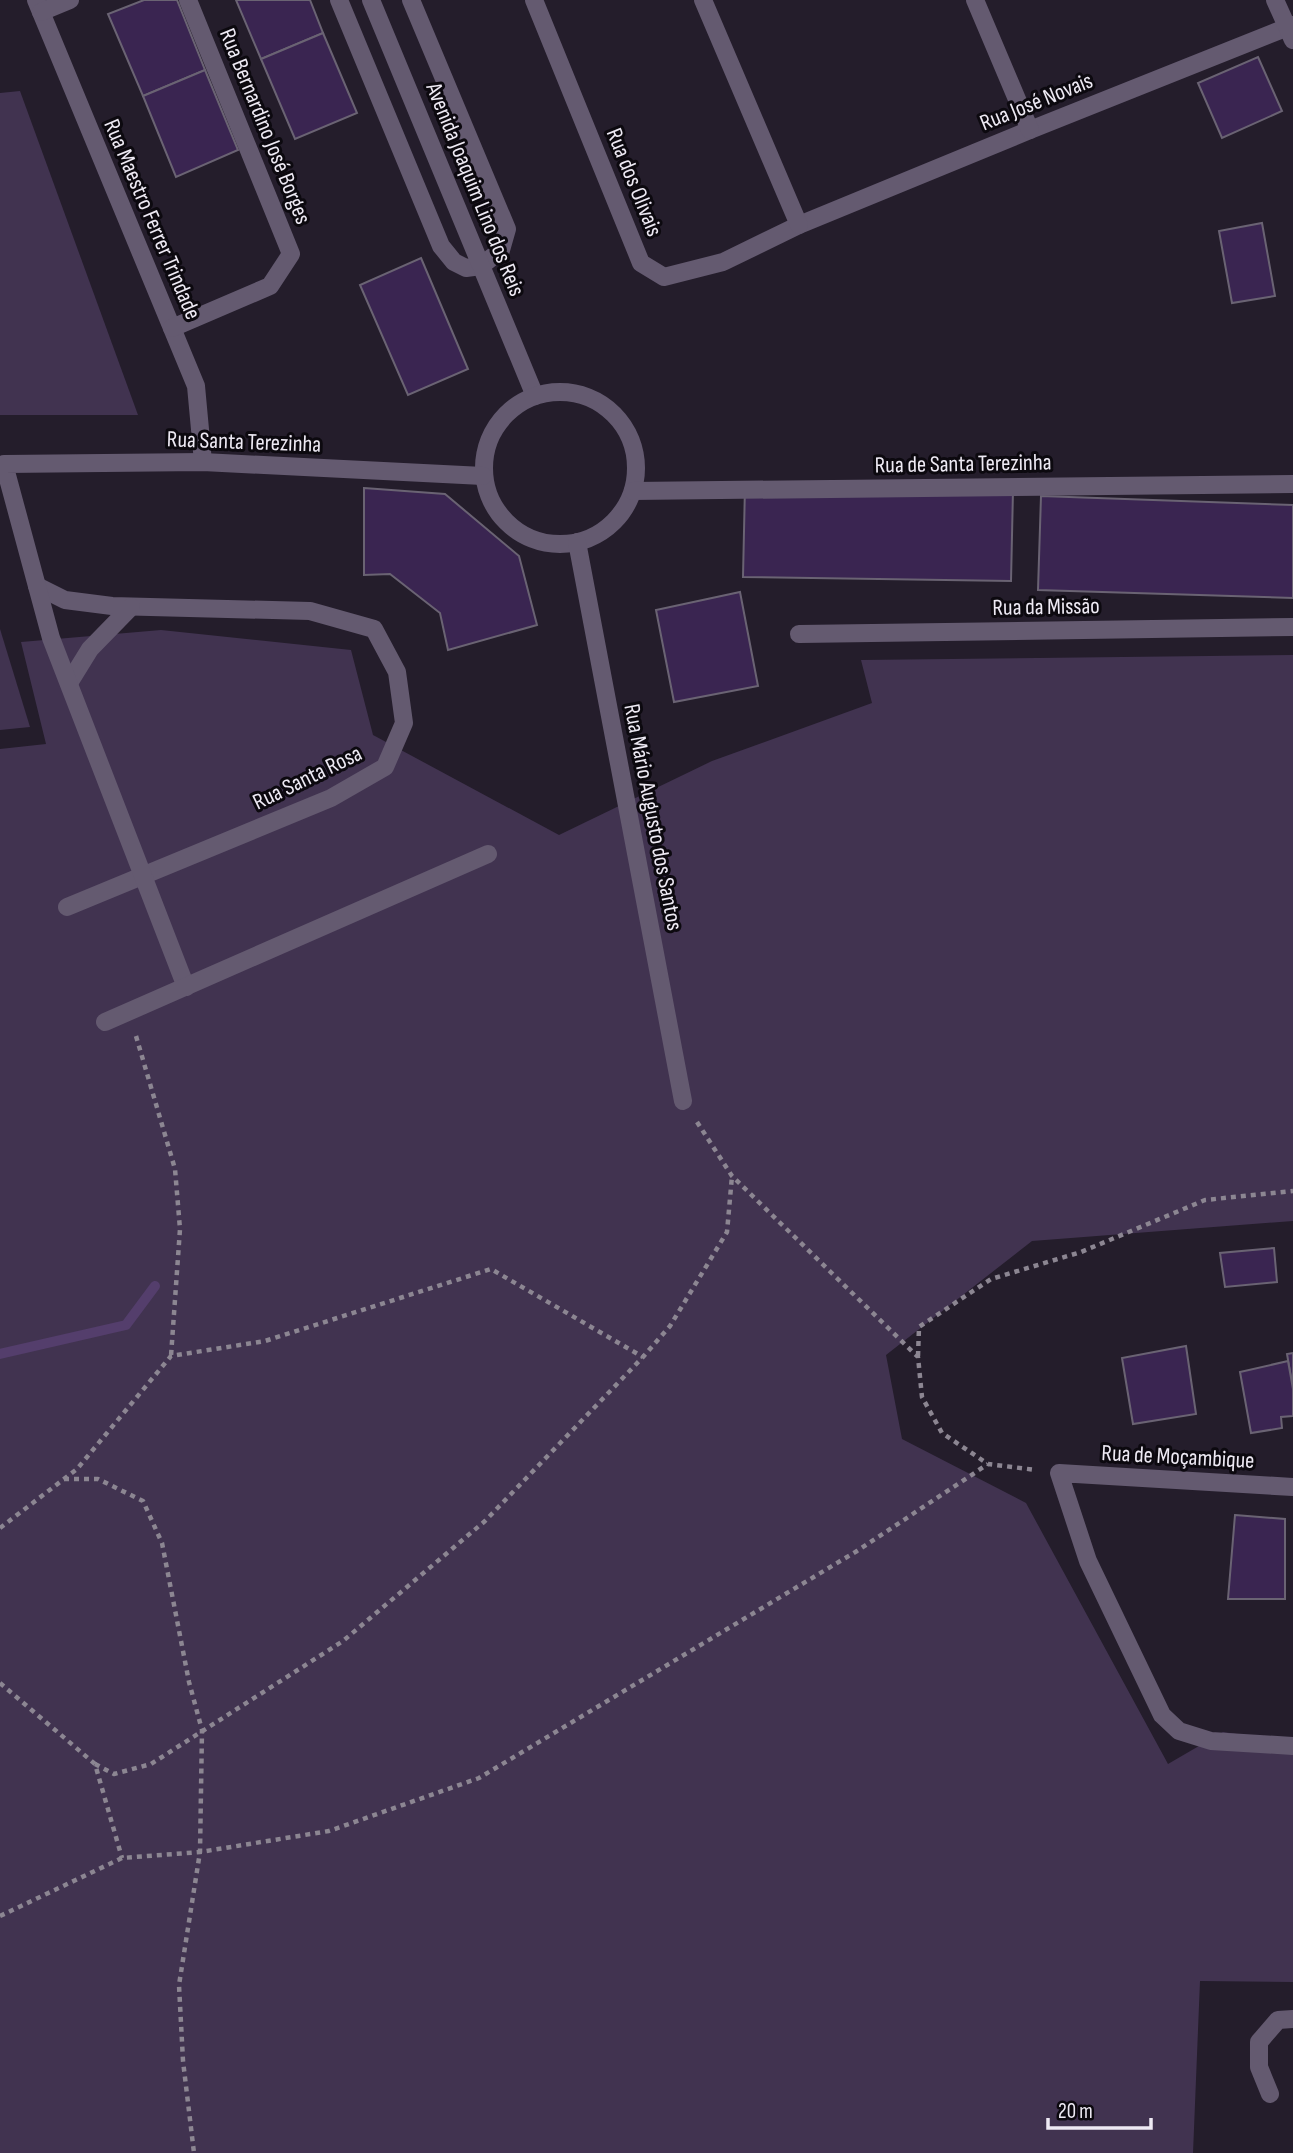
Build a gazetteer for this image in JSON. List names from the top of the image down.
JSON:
{
  "streets": {
    "street": [
      "Rua José Novais",
      "Rua Bernardino José Borges",
      "Rua dos Olivais",
      "Avenida Joaquim Lino dos Reis",
      "Rua Maestro Ferrer Trindade",
      "Rua Santa Terezinha",
      "Rua de Santa Terezinha",
      "Rua da Missão",
      "Rua Santa Rosa",
      "Rua Mário Augusto dos Santos",
      "Rua de Moçambique"
    ]
  },
  "crossings": [
    ["Rua José Novais", "Rua dos Olivais"],
    ["Rua Bernardino José Borges", "Rua Maestro Ferrer Trindade"],
    ["Avenida Joaquim Lino dos Reis", "Rua Santa Terezinha"],
    ["Avenida Joaquim Lino dos Reis", "Rua de Santa Terezinha"],
    ["Avenida Joaquim Lino dos Reis", "Rua Mário Augusto dos Santos"],
    ["Rua Maestro Ferrer Trindade", "Rua Santa Terezinha"],
    ["Rua Santa Terezinha", "Rua de Santa Terezinha"],
    ["Rua Santa Terezinha", "Rua Santa Rosa"],
    ["Rua Santa Terezinha", "Rua Mário Augusto dos Santos"],
    ["Rua de Santa Terezinha", "Rua Mário Augusto dos Santos"]
  ],
  "scale_bar": "20 m"
}
